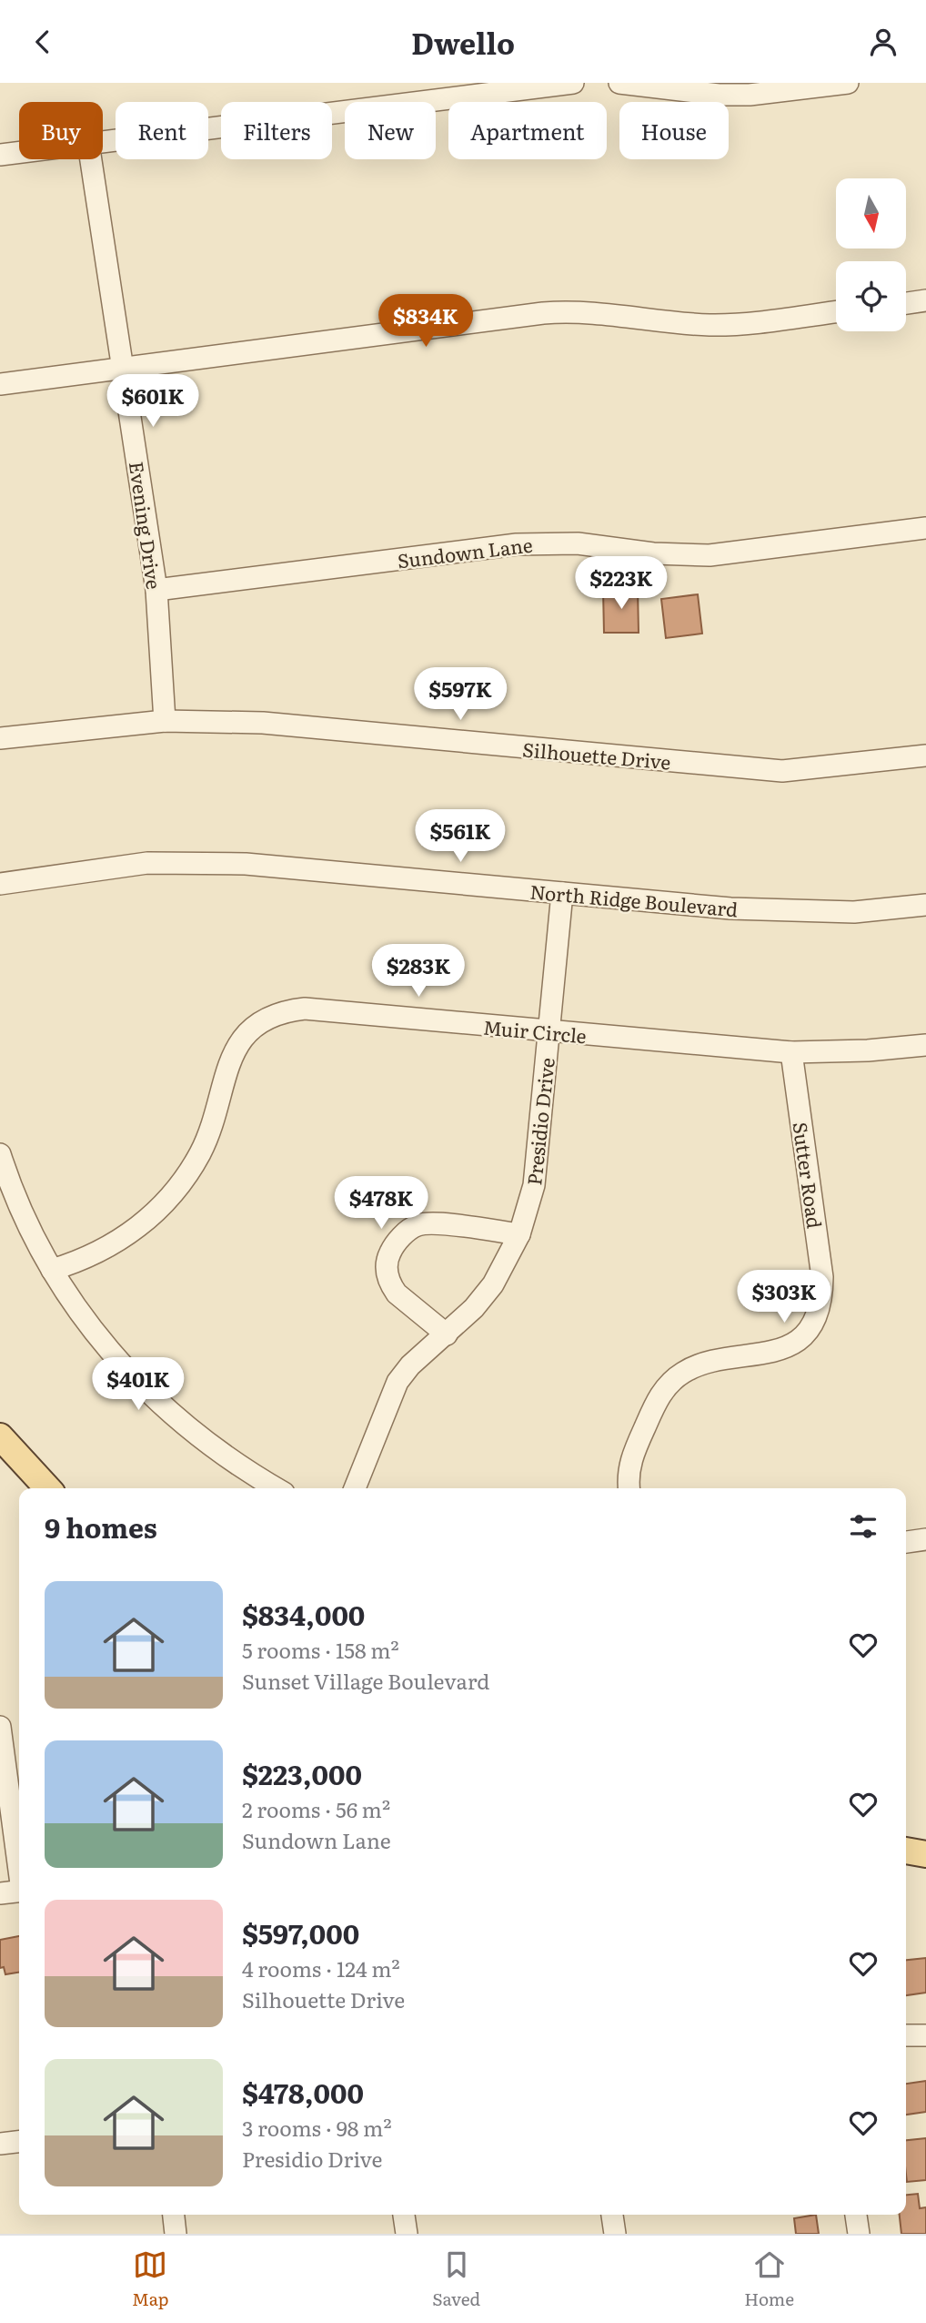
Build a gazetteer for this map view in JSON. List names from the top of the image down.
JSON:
{
  "streets": {
    "street": [
      "Evening Drive",
      "Sundown Lane",
      "Silhouette Drive",
      "North Ridge Boulevard",
      "Muir Circle",
      "Presidio Drive",
      "Sutter Road"
    ]
  },
  "crossings": [
    ["Evening Drive", "Sundown Lane"],
    ["Evening Drive", "Silhouette Drive"],
    ["North Ridge Boulevard", "Presidio Drive"],
    ["Muir Circle", "Presidio Drive"],
    ["Muir Circle", "Sutter Road"]
  ],
  "north": "bottom",
  "page": {
    "header": "Dwello",
    "chip": [
      "Buy",
      "Rent",
      "Filters",
      "New",
      "Apartment",
      "House"
    ],
    "price": [
      "$834K",
      "$601K",
      "$223K",
      "$597K",
      "$561K",
      "$283K",
      "$478K",
      "$303K",
      "$401K"
    ],
    "heading": "9 homes",
    "list": [
      {
        "name": "$834,000",
        "note": "5 rooms · 158 m² · Sunset Village Boulevard"
      },
      {
        "name": "$223,000",
        "note": "2 rooms · 56 m² · Sundown Lane"
      },
      {
        "name": "$597,000",
        "note": "4 rooms · 124 m² · Silhouette Drive"
      },
      {
        "name": "$478,000",
        "note": "3 rooms · 98 m² · Presidio Drive"
      }
    ],
    "tabs": ["Map", "Saved", "Home"]
  }
}
